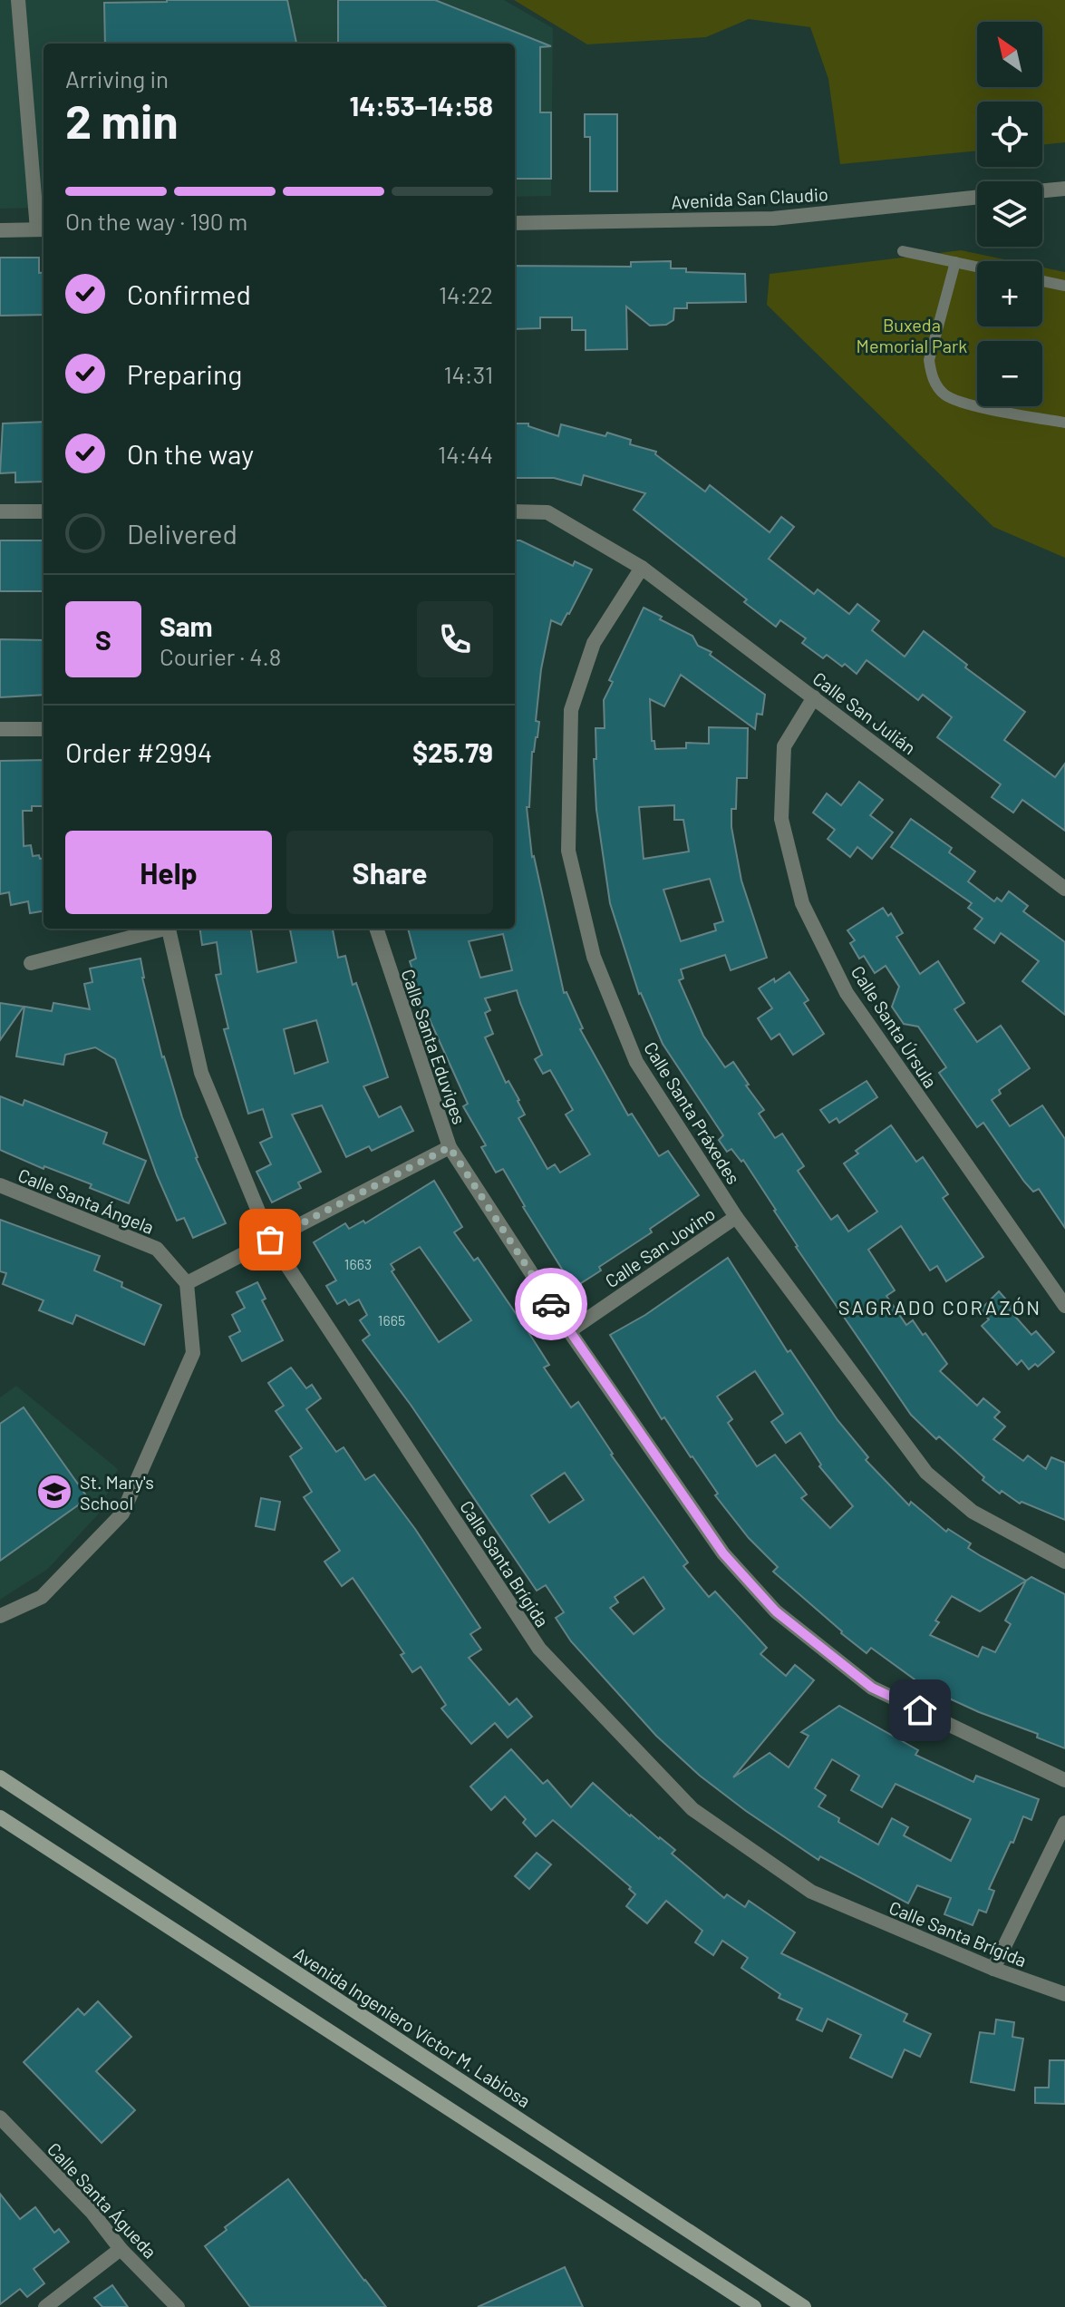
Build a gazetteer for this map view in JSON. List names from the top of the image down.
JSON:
{
  "streets": {
    "main road": ["Avenida Ingeniero Víctor M. Labiosa"],
    "street": [
      "Avenida San Claudio",
      "Calle San Julián",
      "Calle Santa Úrsula",
      "Calle Santa Eduviges",
      "Calle Santa Práxedes",
      "Calle Santa Ángela",
      "Calle San Jovino",
      "Calle Santa Brígida",
      "Calle Santa Águeda"
    ]
  },
  "crossings": [
    ["Calle San Julián", "Calle Santa Úrsula"],
    ["Calle San Julián", "Calle Santa Práxedes"],
    ["Calle Santa Eduviges", "Calle San Jovino"],
    ["Calle Santa Práxedes", "Calle San Jovino"]
  ],
  "districts": ["SAGRADO CORAZÓN"],
  "parks": ["Buxeda Memorial Park"],
  "places": {
    "school or university": ["St. Mary's School"]
  },
  "house_numbers": ["1663", "1665"],
  "north": "top left",
  "page": {
    "map_buttons": ["+", "−"],
    "heading": ["2 min", "Arriving in", "14:53–14:58"],
    "panel": [
      "Sam",
      "Courier · 4.8",
      "Order #2994",
      "$25.79"
    ],
    "bar": "On the way · 190 m",
    "list": [
      ["Confirmed", "14:22"],
      ["Preparing", "14:31"],
      ["On the way", "14:44"],
      "Delivered"
    ],
    "round": "S",
    "buttons": ["Help", "Share"]
  }
}
